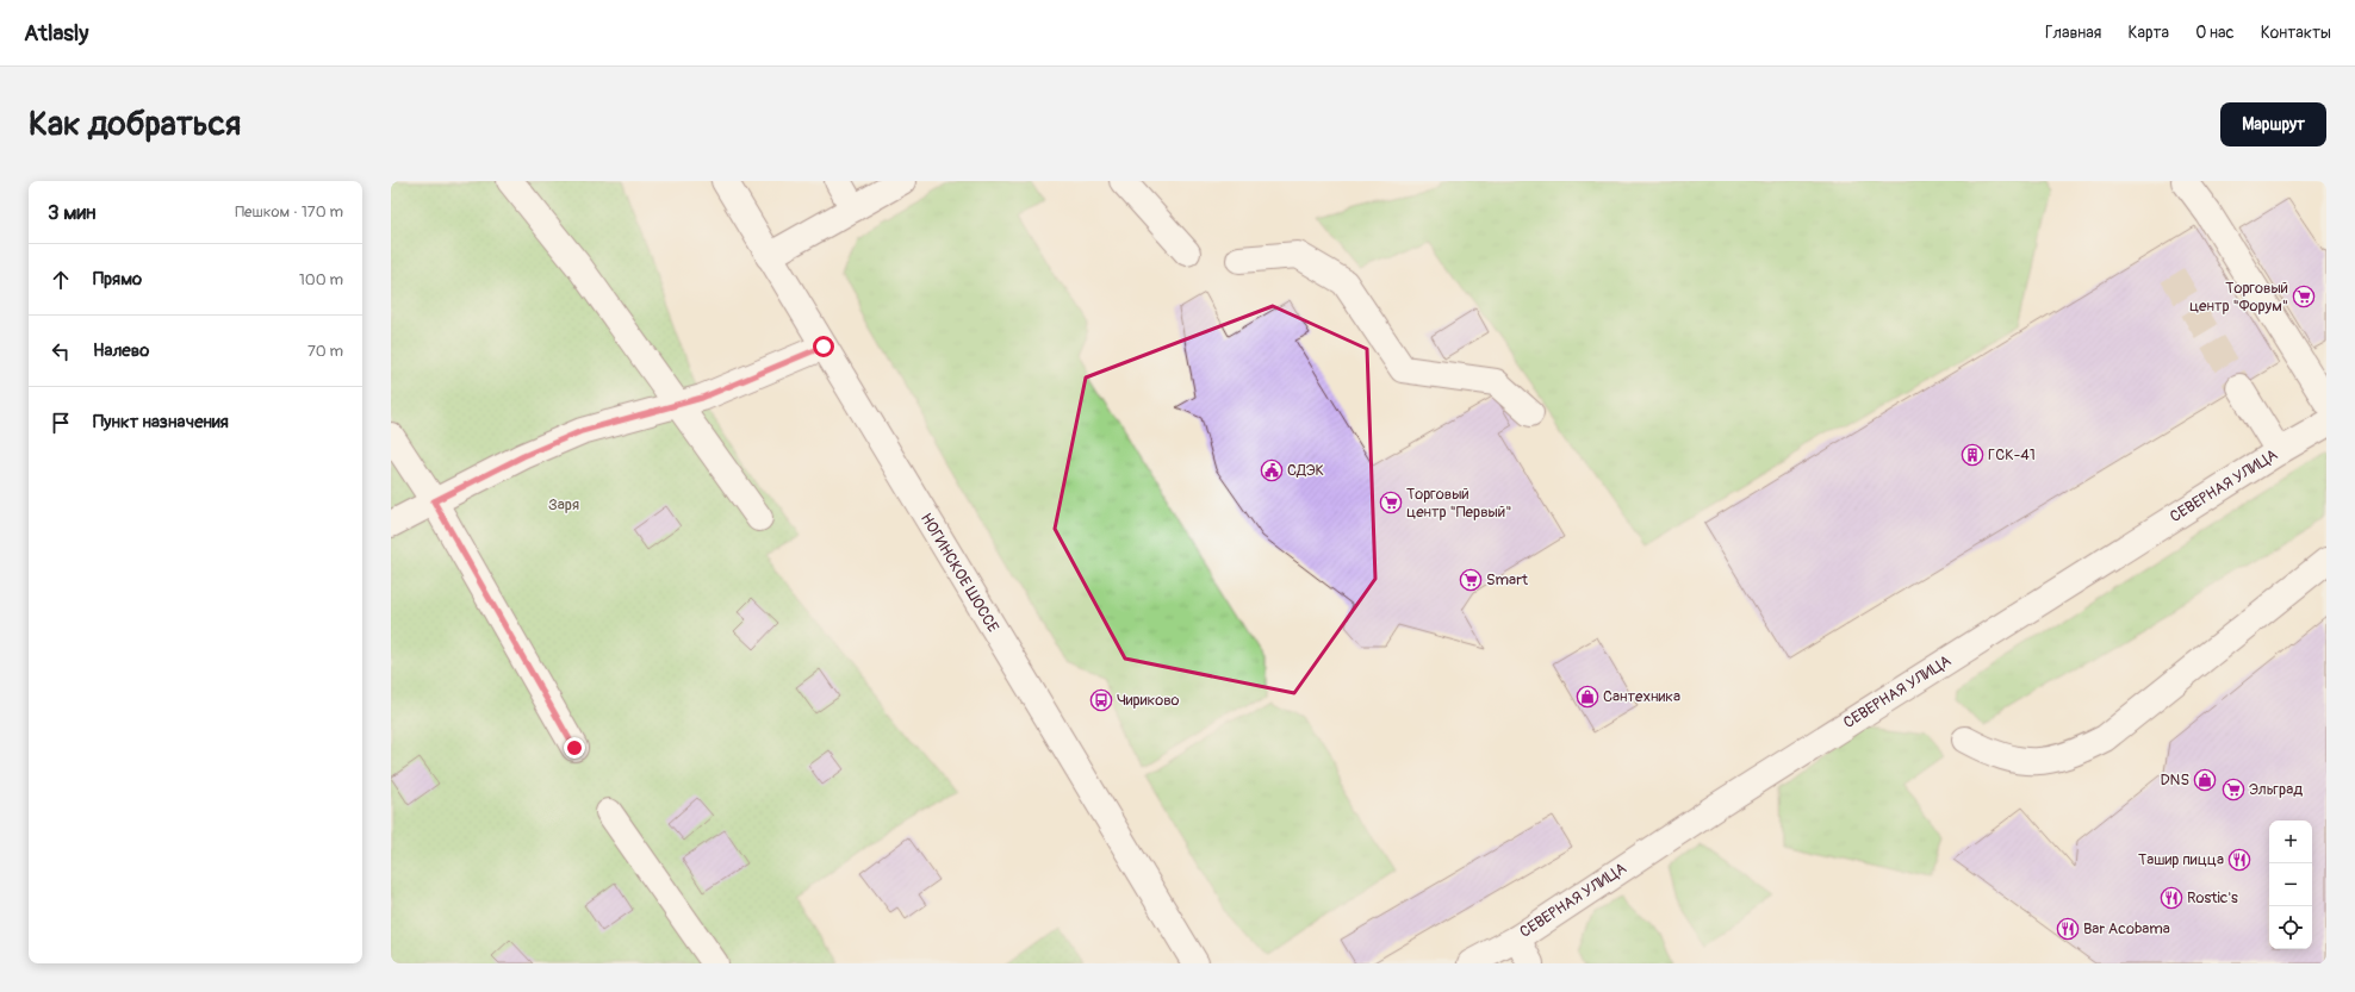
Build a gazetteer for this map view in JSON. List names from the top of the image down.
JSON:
{
  "streets": {
    "main road": ["СЕВЕРНАЯ УЛИЦА", "НОГИНСКОЕ ШОССЕ"]
  },
  "parks": ["Заря"],
  "places": {
    "supermarket": [
      "Торговый центр \"Форум\"",
      "Торговый центр \"Первый\"",
      "Smart",
      "Эльград"
    ],
    "building": ["ГСК-41"],
    "public building": ["СДЭК"],
    "shop": ["Сантехника", "DNS"],
    "bus stop": ["Чириково"],
    "restaurant": ["Ташир пицца", "Rostic's", "Bar Acobama"]
  },
  "page": {
    "header": "Atlasly",
    "nav": [
      "Главная",
      "Карта",
      "О нас",
      "Контакты"
    ],
    "buttons": "Маршрут",
    "title": "Как добраться",
    "heading": ["3 мин", "Пешком · 170 m"],
    "list": [
      ["Прямо", "100 m"],
      ["Налево", "70 m"],
      "Пункт назначения"
    ],
    "map_buttons": ["+", "−"]
  }
}
